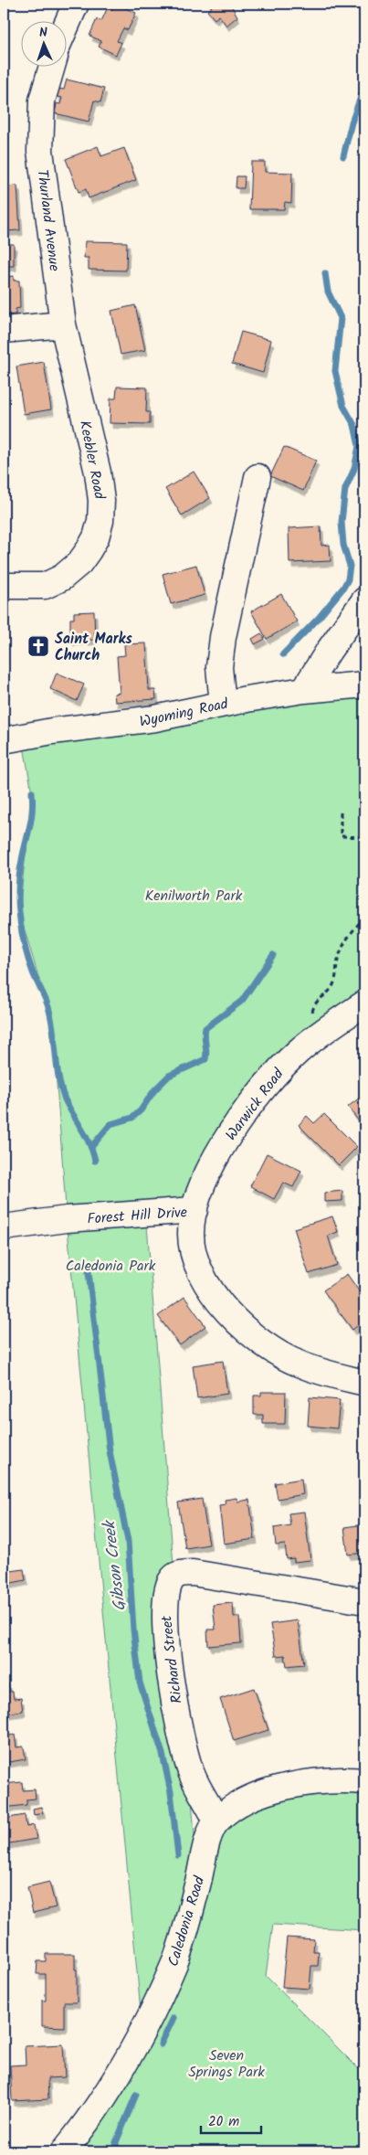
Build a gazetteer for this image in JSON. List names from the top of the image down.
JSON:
{
  "streets": {
    "street": [
      "Thurland Avenue",
      "Keebler Road",
      "Wyoming Road",
      "Warwick Road",
      "Forest Hill Drive",
      "Richard Street",
      "Caledonia Road"
    ]
  },
  "crossings": [
    ["Thurland Avenue", "Keebler Road"],
    ["Warwick Road", "Forest Hill Drive"],
    ["Richard Street", "Caledonia Road"]
  ],
  "water": ["Gibson Creek"],
  "parks": ["Kenilworth Park", "Caledonia Park", "Seven Springs Park"],
  "places": {
    "church": ["Saint Marks Church"]
  },
  "scale_bar": "20 m",
  "north": "top"
}
